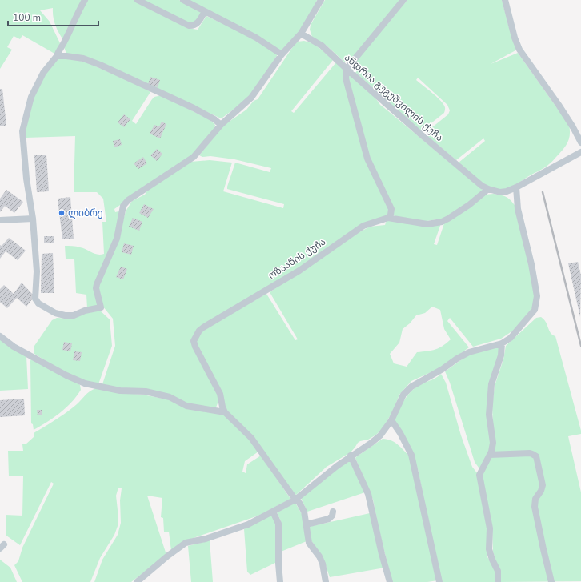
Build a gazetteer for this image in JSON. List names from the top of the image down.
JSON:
{
  "streets": {
    "street": ["ანდრია გუგუშვილის ქუჩა", "ოზაანის ქუჩა"]
  },
  "crossings": [
    ["ანდრია გუგუშვილის ქუჩა", "ოზაანის ქუჩა"]
  ],
  "places": ["ლიბრე"],
  "scale_bar": "100 m"
}
